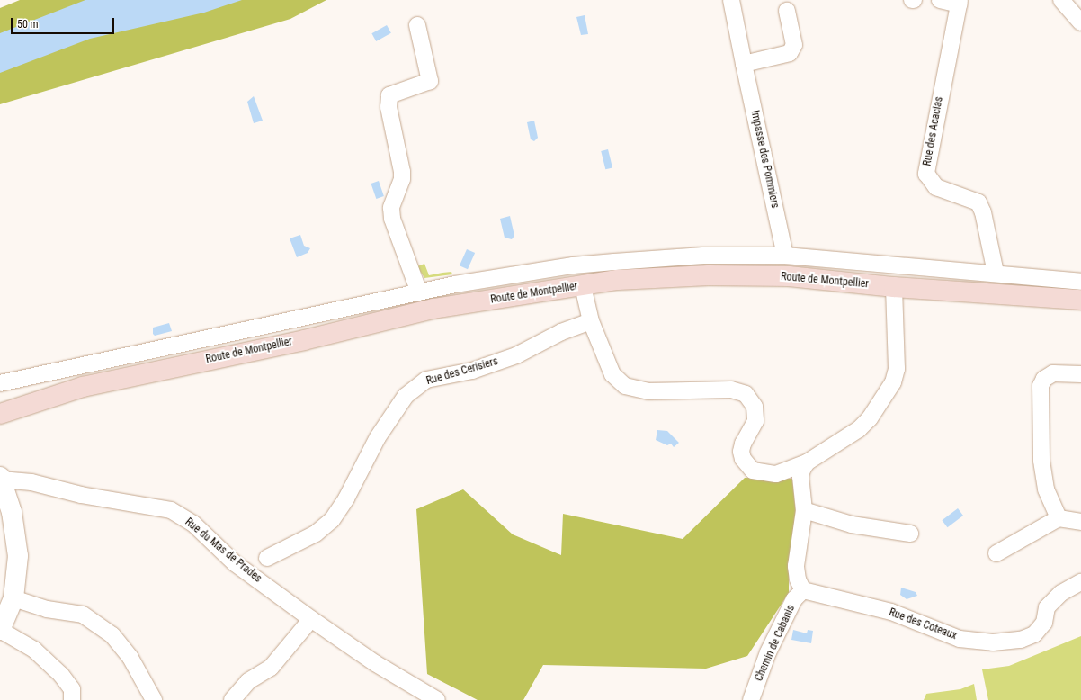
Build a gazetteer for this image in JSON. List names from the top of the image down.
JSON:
{
  "streets": {
    "main road": ["Route de Montpellier"],
    "street": [
      "Rue des Acacias",
      "Impasse des Pommiers",
      "Rue des Cerisiers",
      "Rue du Mas de Prades",
      "Rue des Coteaux",
      "Chemin de Cabanis"
    ]
  },
  "crossings": [
    ["Rue des Acacias", "Route de Montpellier"],
    ["Impasse des Pommiers", "Route de Montpellier"],
    ["Rue des Coteaux", "Chemin de Cabanis"]
  ],
  "scale_bar": "50 m"
}
